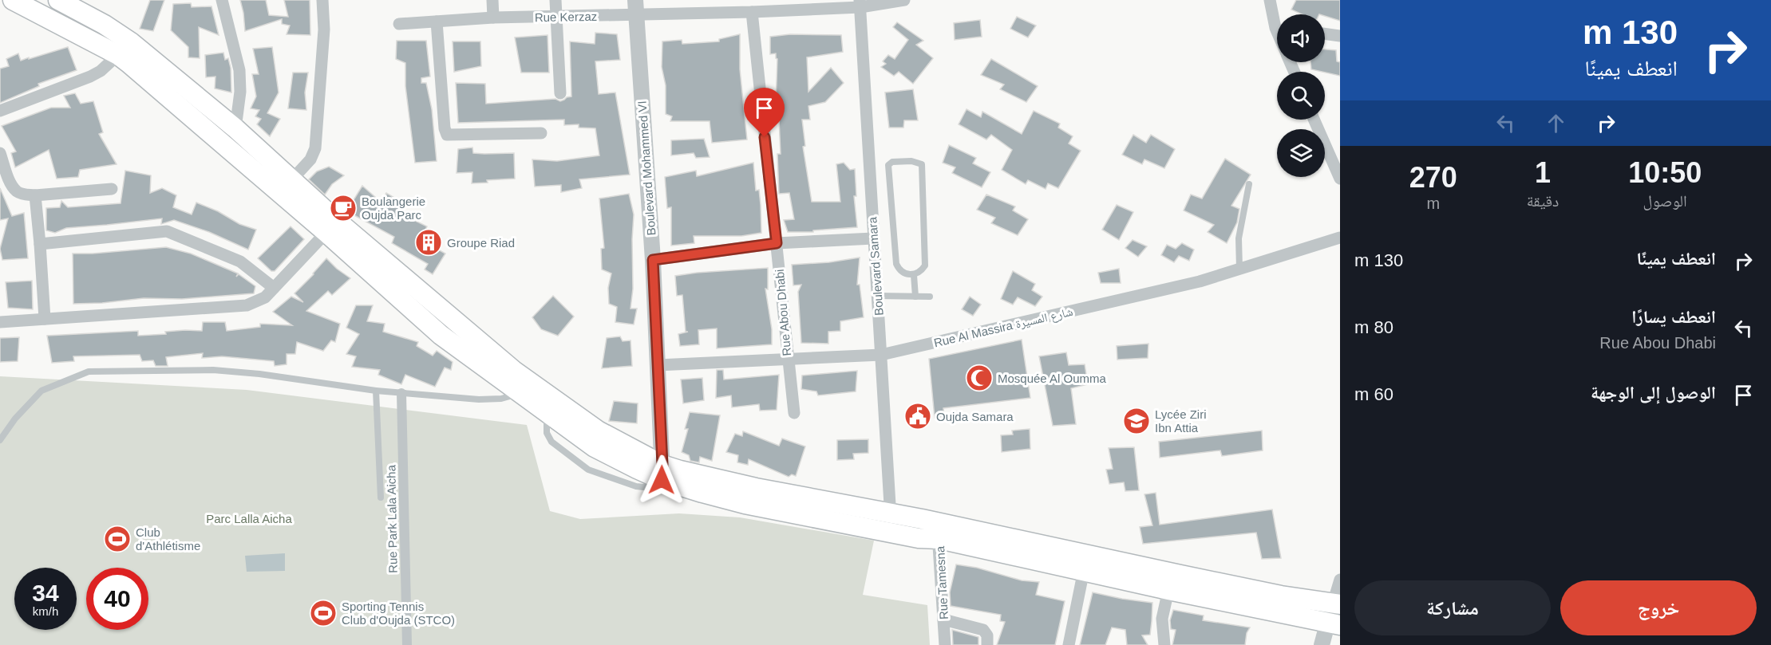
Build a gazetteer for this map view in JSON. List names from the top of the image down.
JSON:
{
  "streets": {
    "street": [
      "Rue Kerzaz",
      "Boulevard Mohammed VI",
      "Boulevard Samara",
      "Rue Abou Dhabi",
      "Rue Al Massira شارع المسيرة",
      "Rue Park Lala Aicha",
      "Rue Tamesna"
    ]
  },
  "crossings": [
    ["Rue Kerzaz", "Boulevard Mohammed VI"],
    ["Rue Kerzaz", "Boulevard Samara"],
    ["Rue Kerzaz", "Rue Abou Dhabi"],
    ["Boulevard Mohammed VI", "Rue Al Massira شارع المسيرة"],
    ["Boulevard Samara", "Rue Al Massira شارع المسيرة"],
    ["Rue Abou Dhabi", "Rue Al Massira شارع المسيرة"]
  ],
  "parks": ["Parc Lalla Aicha"],
  "places": {
    "cafe": ["Boulangerie Oujda Parc"],
    "building": ["Groupe Riad"],
    "mosque": ["Mosquée Al Oumma"],
    "public building": ["Oujda Samara"],
    "school or university": ["Lycée Ziri Ibn Attia"],
    "sports": ["Club d'Athlétisme", "Sporting Tennis Club d'Oujda (STCO)"]
  },
  "page": {
    "turn": ["130 m", "انعطف يمينًا"],
    "eta": [
      "10:50",
      "الوصول",
      "1",
      "دقيقة",
      "270",
      "m"
    ],
    "list": [
      {
        "name": "انعطف يمينًا",
        "value": "130 m"
      },
      {
        "name": "انعطف يسارًا",
        "note": "Rue Abou Dhabi",
        "value": "80 m"
      },
      {
        "name": "الوصول إلى الوجهة",
        "value": "60 m"
      }
    ],
    "speed": "34 km/h",
    "limit": "40",
    "buttons": ["خروج", "مشاركة"]
  }
}
